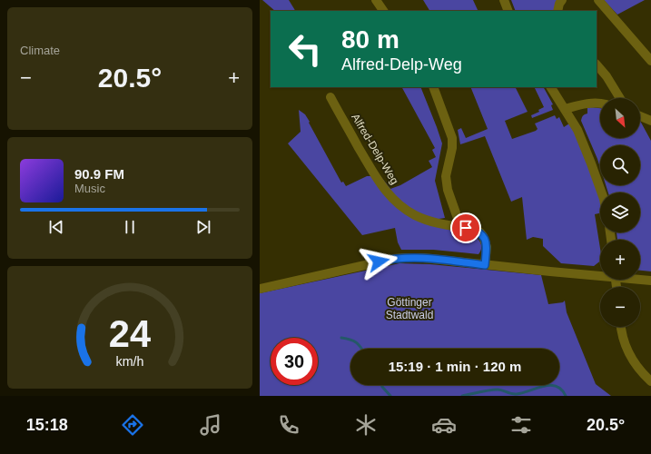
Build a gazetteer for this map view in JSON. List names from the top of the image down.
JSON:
{
  "streets": {
    "street": ["Alfred-Delp-Weg"]
  },
  "parks": ["Göttinger Stadtwald"],
  "north": "bottom right",
  "page": {
    "tile": "Climate",
    "turn": ["80 m", "Alfred-Delp-Weg"],
    "heat": ["−", "20.5°", "+"],
    "map_buttons": ["+", "−"],
    "song": ["90.9 FM", "Music"],
    "limit": "30",
    "trip": "15:19 · 1 min · 120 m",
    "tabs": ["15:18", "20.5°"],
    "gauge": ["24", "km/h"]
  }
}
